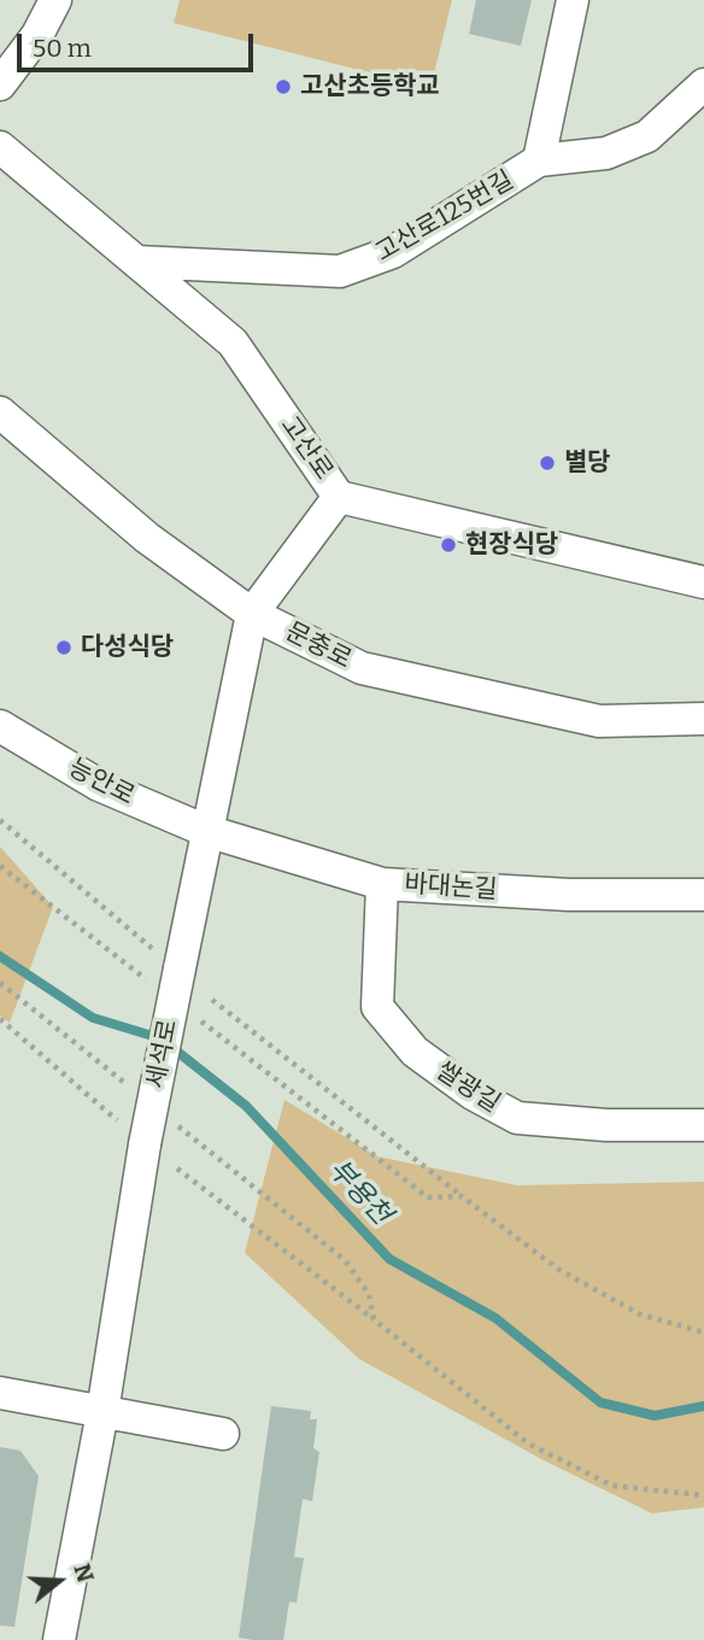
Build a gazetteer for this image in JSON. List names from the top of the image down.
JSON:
{
  "streets": {
    "street": [
      "고산로125번길",
      "고산로",
      "문충로",
      "능안로",
      "바대논길",
      "세석로",
      "쌀광길"
    ]
  },
  "crossings": [
    ["고산로125번길", "고산로"],
    ["고산로", "세석로"],
    ["문충로", "세석로"],
    ["능안로", "바대논길"],
    ["능안로", "세석로"],
    ["바대논길", "세석로"],
    ["바대논길", "쌀광길"]
  ],
  "water": ["부용천"],
  "places": [
    "고산초등학교",
    "별당",
    "현장식당",
    "다성식당"
  ],
  "scale_bar": "50 m",
  "north": "right"
}
